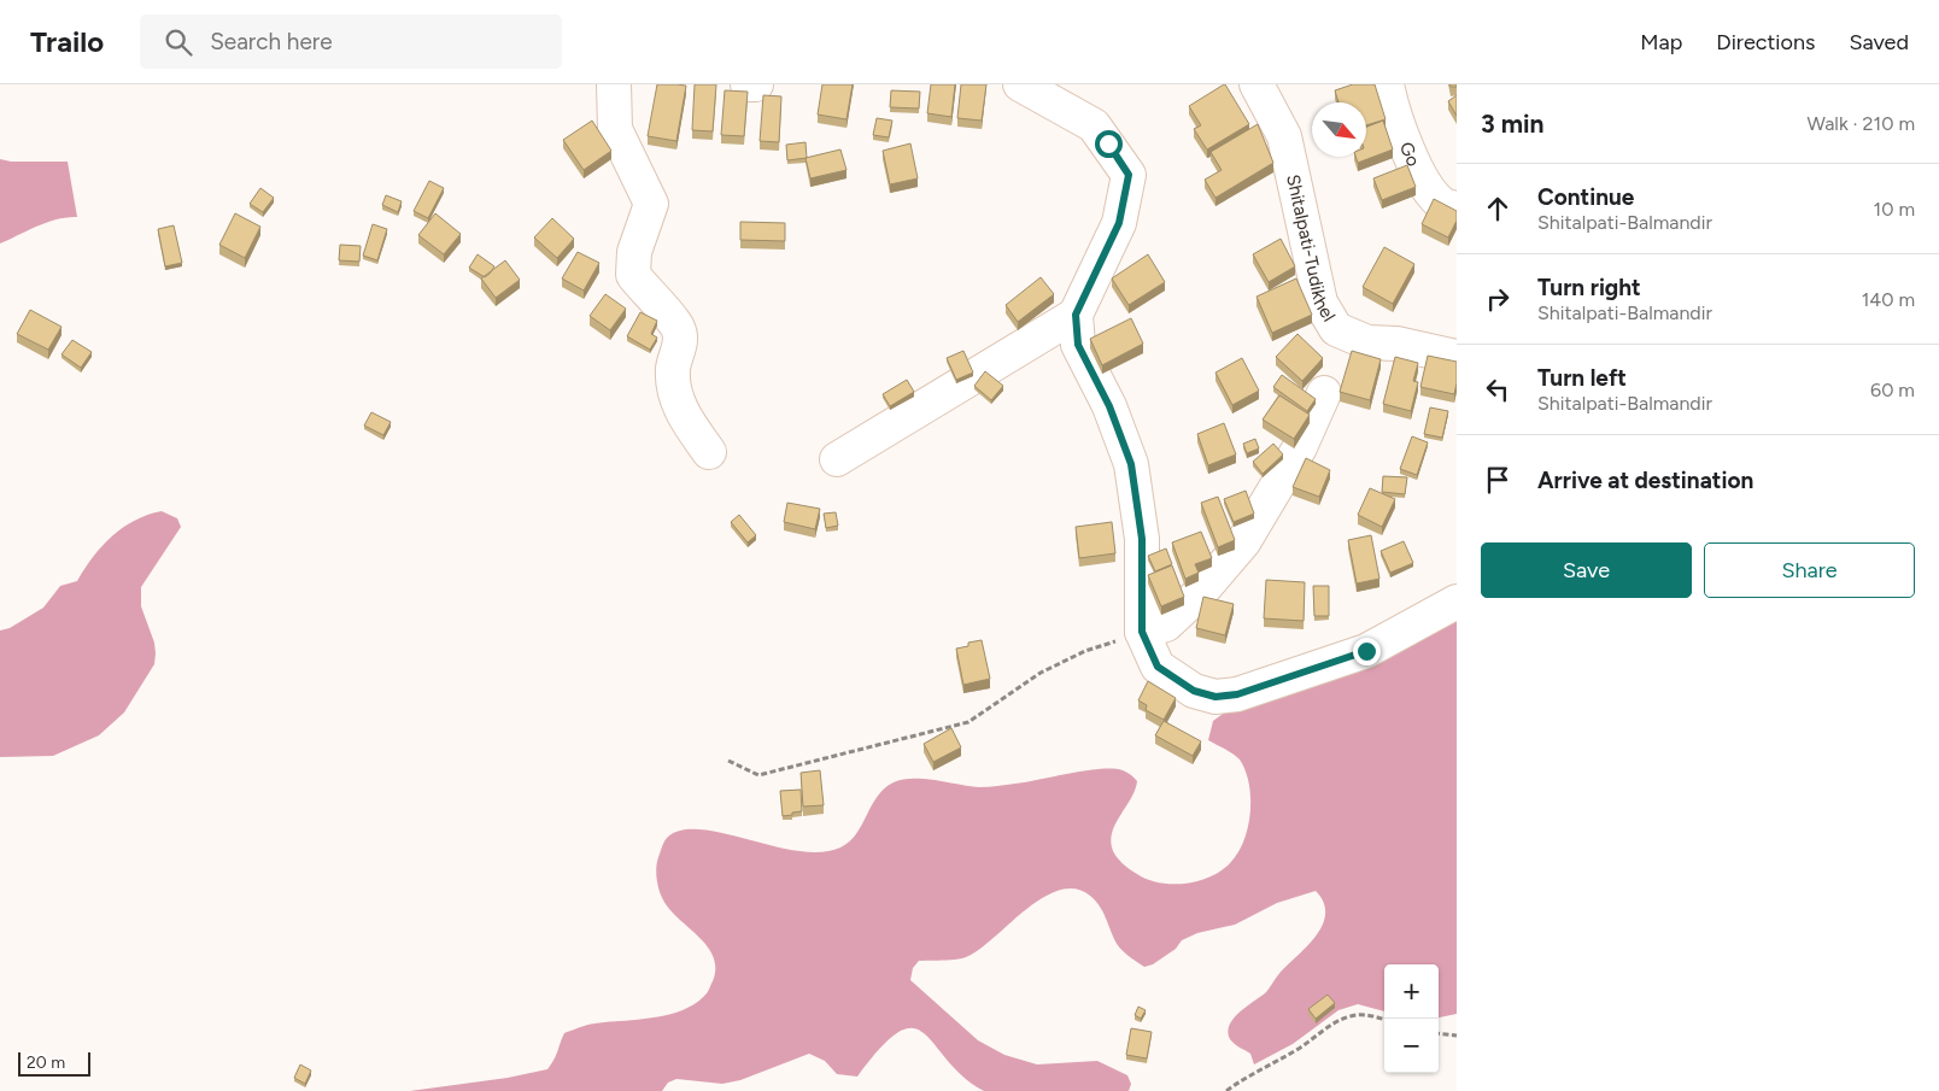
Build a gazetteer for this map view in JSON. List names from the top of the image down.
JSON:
{
  "streets": {
    "street": ["Go", "Shitalpati-Tudikhel"]
  },
  "scale_bar": "20 m",
  "north": "bottom right",
  "page": {
    "header": "Trailo",
    "search": "Search here",
    "nav": ["Map", "Directions", "Saved"],
    "heading": ["3 min", "Walk · 210 m"],
    "list": [
      ["Continue", "Shitalpati-Balmandir", "10 m"],
      ["Turn right", "Shitalpati-Balmandir", "140 m"],
      ["Turn left", "Shitalpati-Balmandir", "60 m"],
      "Arrive at destination"
    ],
    "buttons": ["Save", "Share"],
    "map_buttons": ["+", "−"],
    "scale": "20 m"
  }
}
